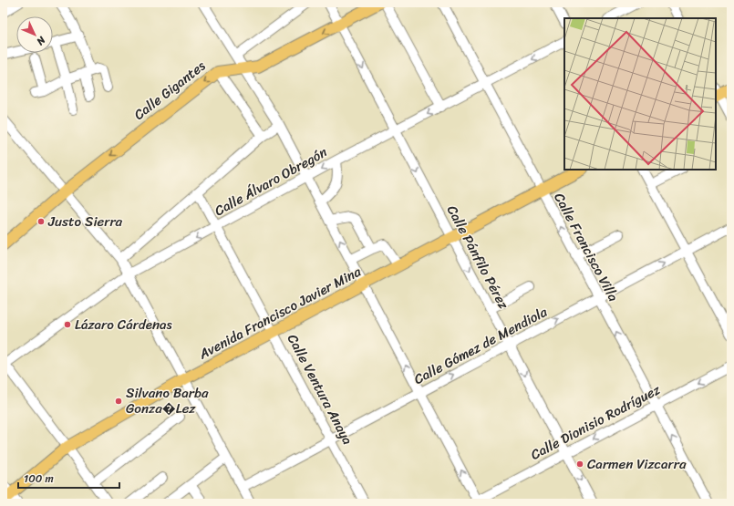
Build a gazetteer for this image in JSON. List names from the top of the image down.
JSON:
{
  "streets": {
    "main road": ["Calle Gigantes", "Avenida Francisco Javier Mina"],
    "street": [
      "Calle Álvaro Obregón",
      "Calle Francisco Villa",
      "Calle Pánfilo Pérez",
      "Calle Gómez de Mendiola",
      "Calle Ventura Anaya",
      "Calle Dionisio Rodríguez"
    ]
  },
  "crossings": [
    ["Calle Gigantes", "Calle Pánfilo Pérez"],
    ["Calle Álvaro Obregón", "Calle Francisco Villa"],
    ["Calle Álvaro Obregón", "Calle Pánfilo Pérez"],
    ["Calle Álvaro Obregón", "Calle Ventura Anaya"],
    ["Calle Francisco Villa", "Avenida Francisco Javier Mina"],
    ["Calle Francisco Villa", "Calle Gómez de Mendiola"],
    ["Calle Francisco Villa", "Calle Dionisio Rodríguez"],
    ["Calle Pánfilo Pérez", "Avenida Francisco Javier Mina"],
    ["Calle Pánfilo Pérez", "Calle Gómez de Mendiola"],
    ["Calle Pánfilo Pérez", "Calle Dionisio Rodríguez"],
    ["Avenida Francisco Javier Mina", "Calle Ventura Anaya"],
    ["Calle Gómez de Mendiola", "Calle Ventura Anaya"]
  ],
  "one_way": [
    "Calle Gigantes",
    "Calle Francisco Villa",
    "Calle Pánfilo Pérez",
    "Calle Dionisio Rodríguez"
  ],
  "places": [
    "Justo Sierra",
    "Lázaro Cárdenas",
    "Silvano Barba Gonza�Lez",
    "Carmen Vizcarra"
  ],
  "scale_bar": "100 m",
  "north": "bottom right"
}
